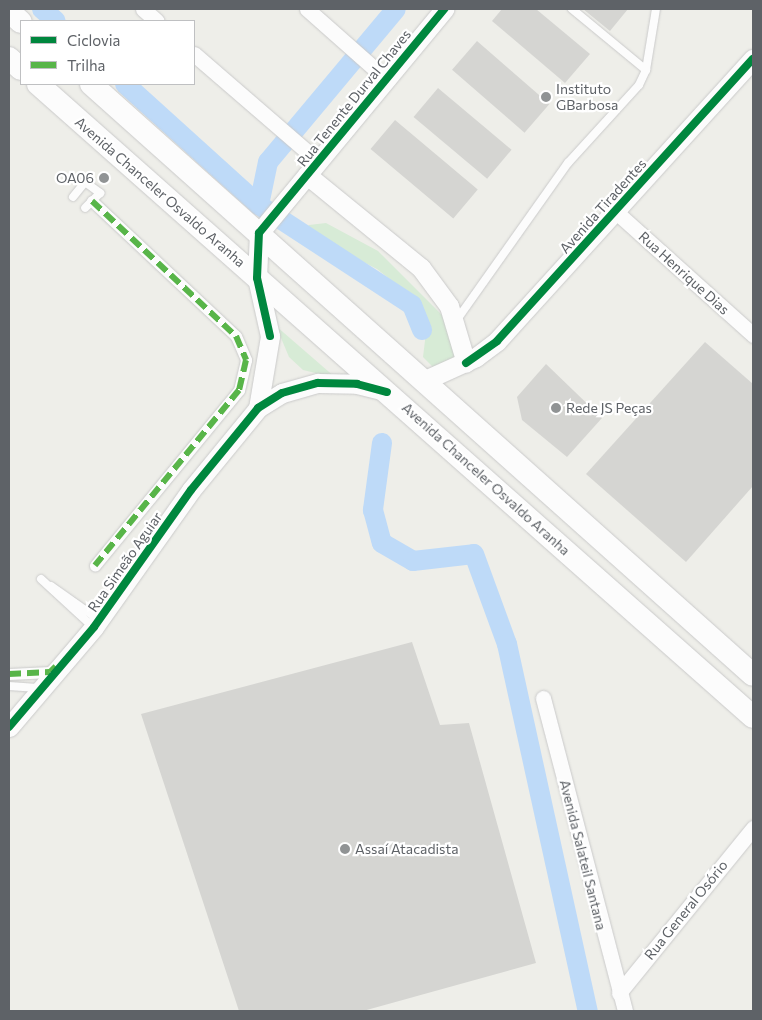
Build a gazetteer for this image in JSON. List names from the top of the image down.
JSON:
{
  "streets": {
    "main road": ["Avenida Chanceler Osvaldo Aranha"],
    "street": [
      "Rua Tenente Durval Chaves",
      "Avenida Tiradentes",
      "Rua Henrique Dias",
      "Rua Simeão Aguiar",
      "Avenida Salateil Santana",
      "Rua General Osório"
    ]
  },
  "crossings": [
    ["Avenida Tiradentes", "Rua Henrique Dias"],
    ["Avenida Salateil Santana", "Rua General Osório"]
  ],
  "places": [
    "Instituto GBarbosa",
    "OA06",
    "Rede JS Peças",
    "Assaí Atacadista"
  ],
  "legend": ["Ciclovia", "Trilha"]
}
